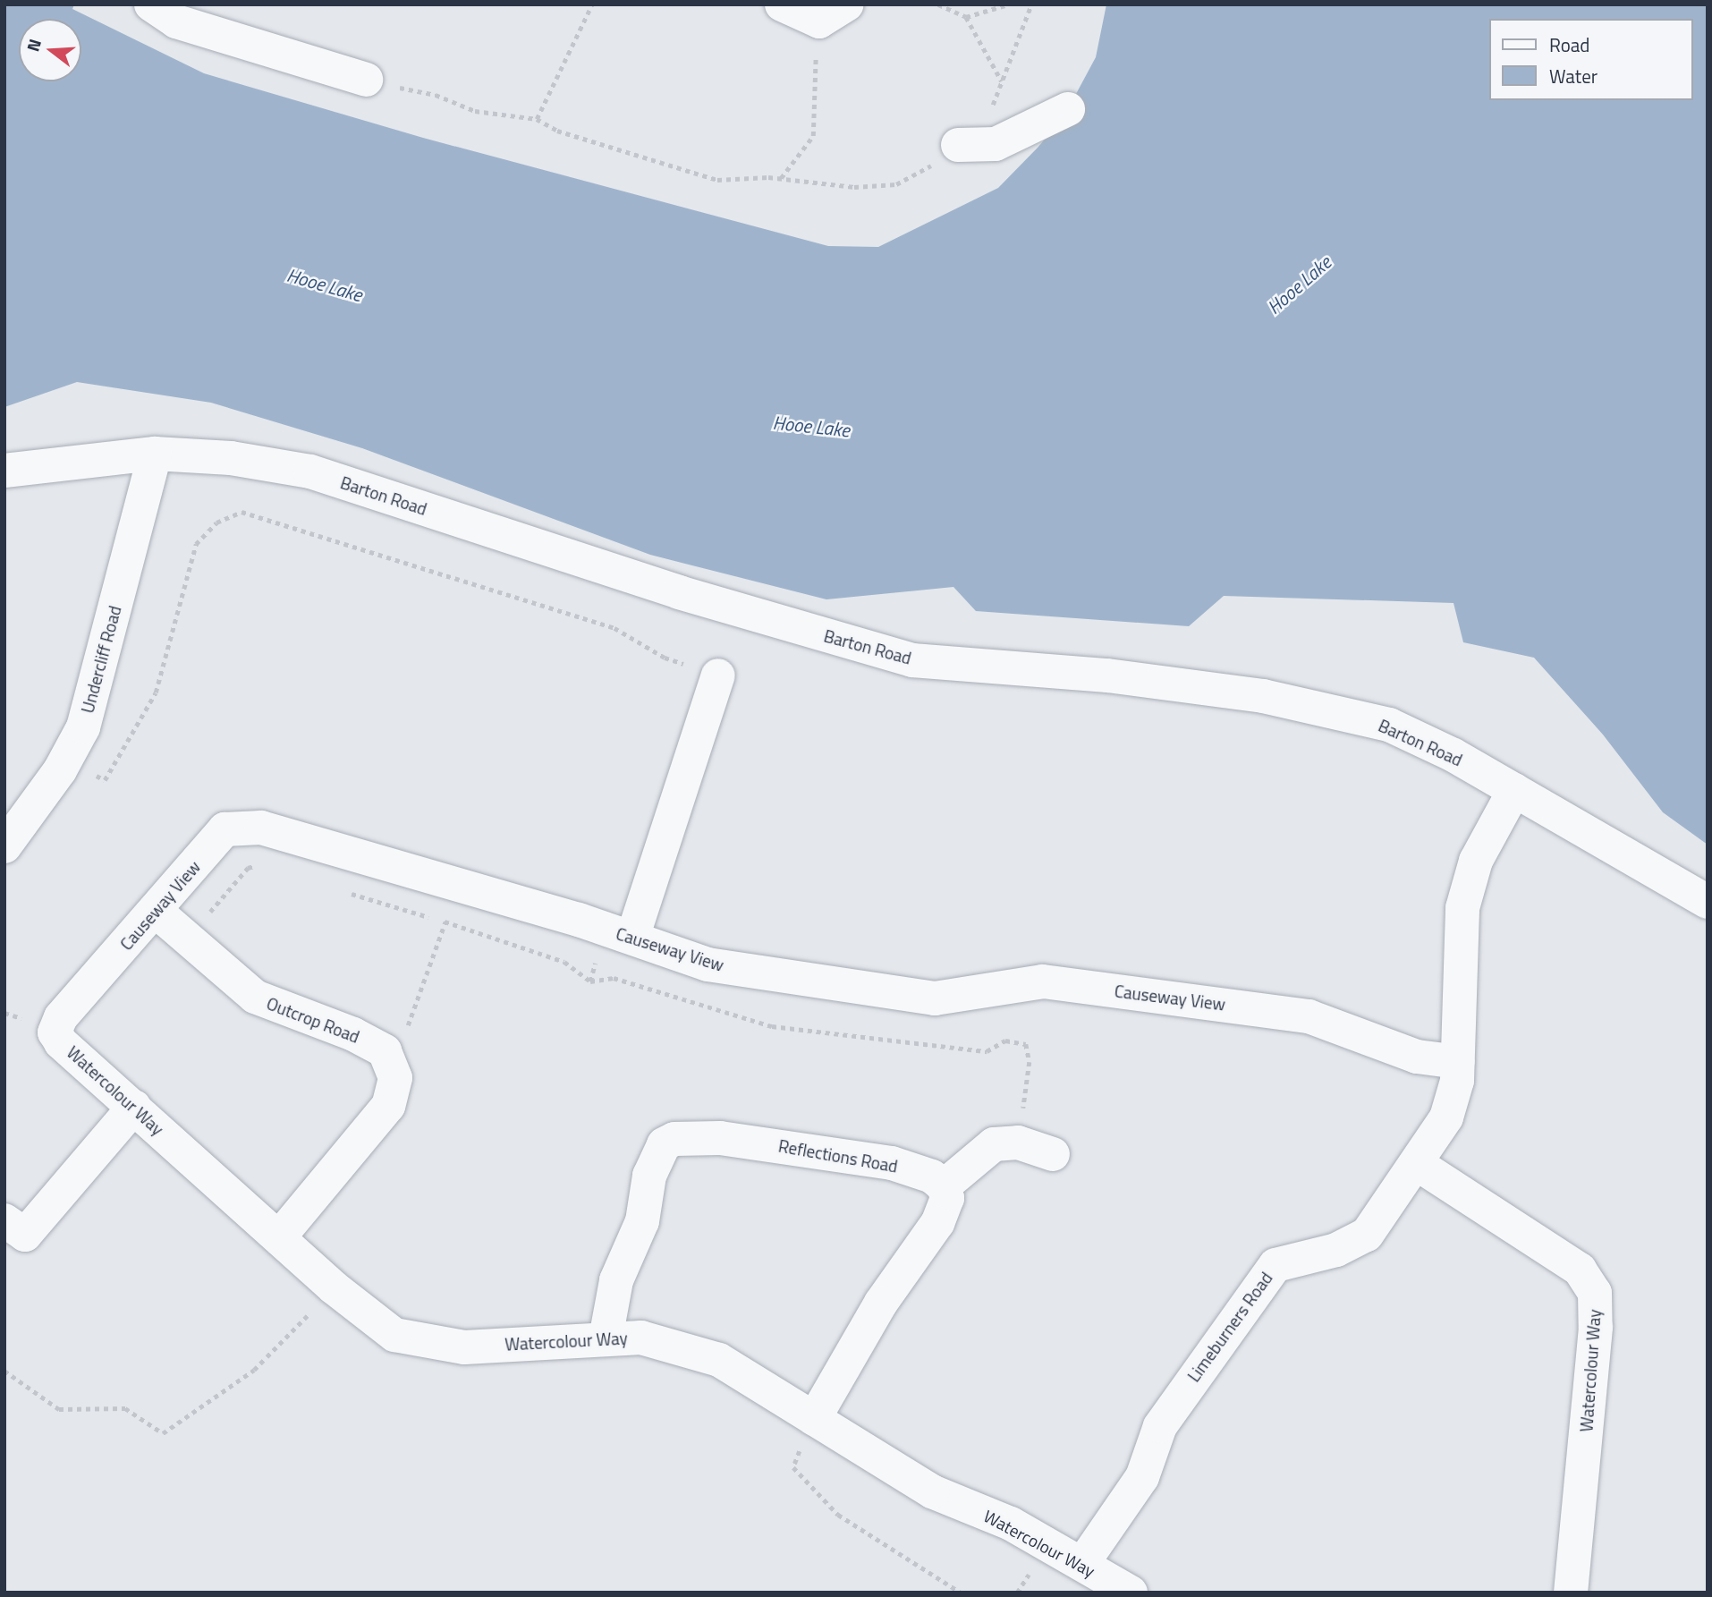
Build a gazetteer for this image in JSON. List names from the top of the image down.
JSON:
{
  "streets": {
    "street": [
      "Barton Road",
      "Undercliff Road",
      "Causeway View",
      "Outcrop Road",
      "Watercolour Way",
      "Reflections Road",
      "Limeburners Road"
    ]
  },
  "crossings": [
    ["Barton Road", "Undercliff Road"],
    ["Barton Road", "Limeburners Road"],
    ["Causeway View", "Outcrop Road"],
    ["Causeway View", "Watercolour Way"],
    ["Causeway View", "Limeburners Road"],
    ["Watercolour Way", "Reflections Road"],
    ["Watercolour Way", "Limeburners Road"]
  ],
  "water": ["Hooe Lake"],
  "legend": ["Road", "Water"],
  "north": "left"
}
